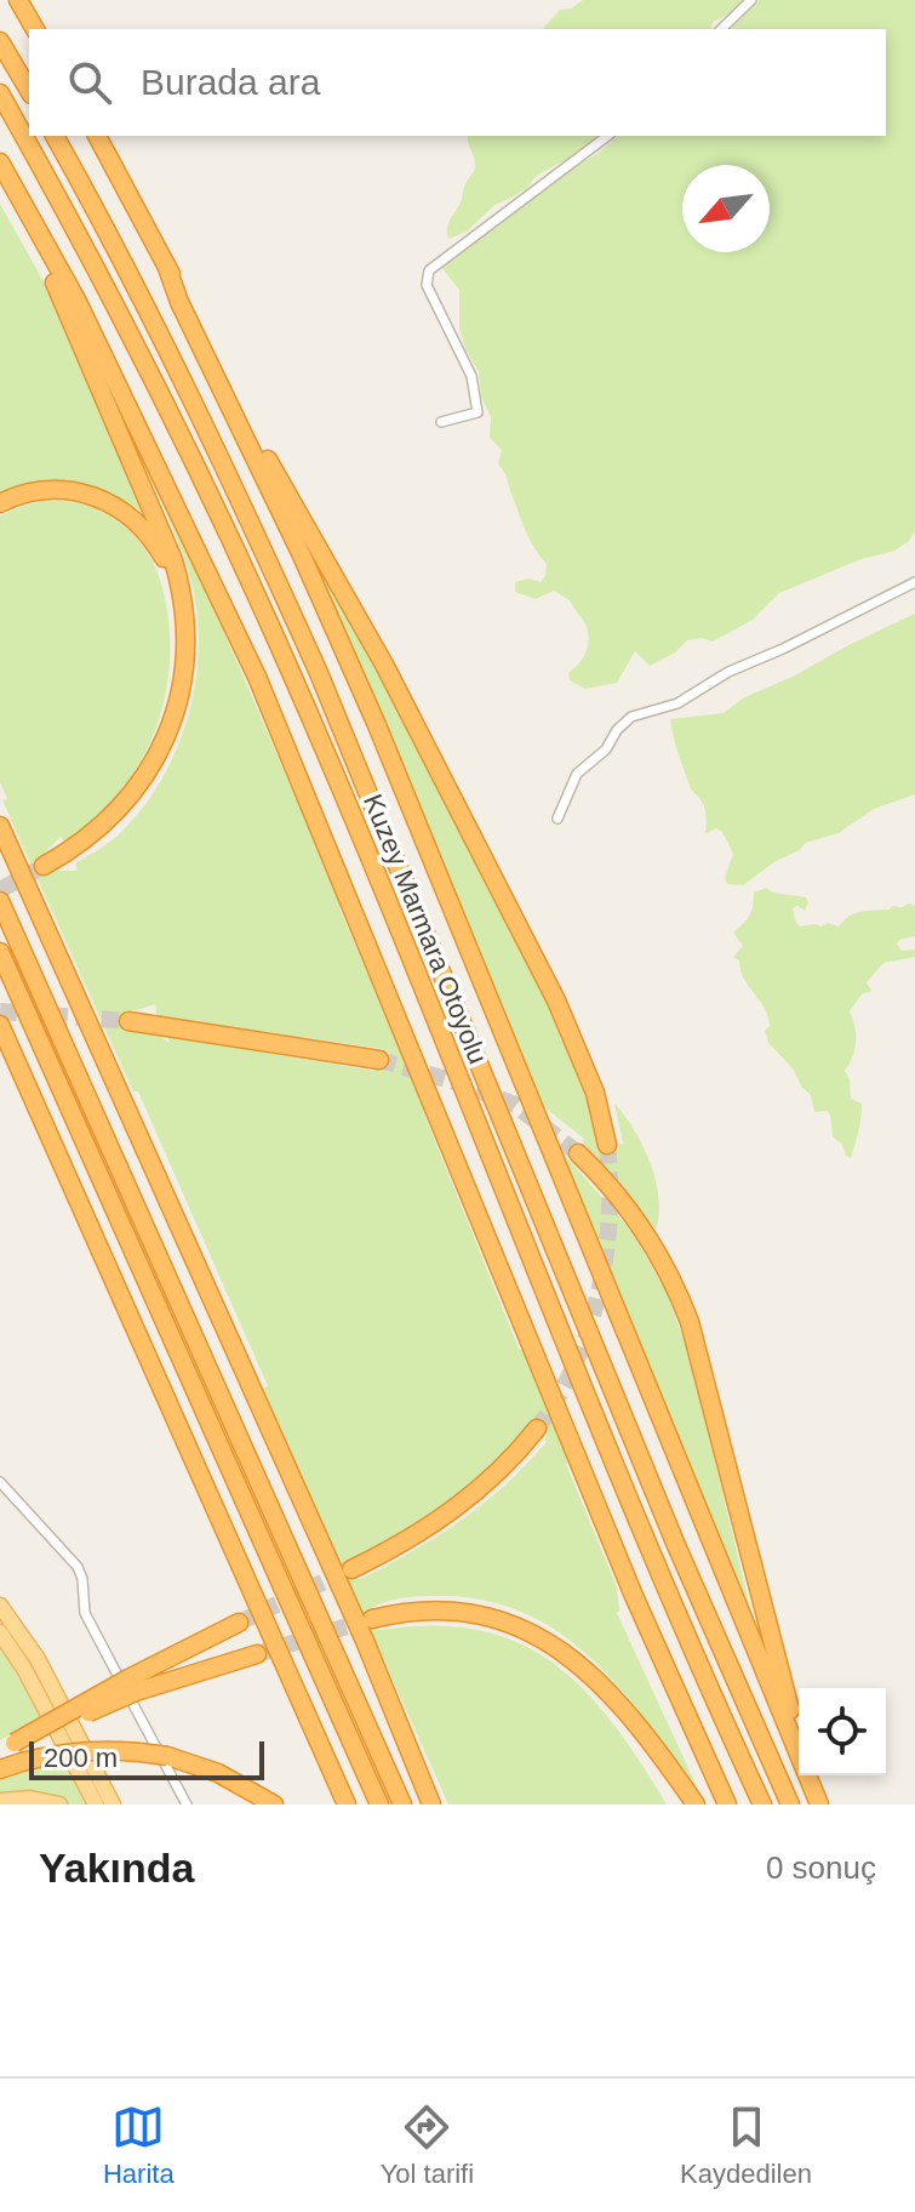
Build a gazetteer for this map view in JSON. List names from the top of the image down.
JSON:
{
  "streets": {
    "highway": ["Kuzey Marmara Otoyolu"]
  },
  "scale_bar": "200 m",
  "north": "bottom left",
  "page": {
    "search": "Burada ara",
    "scale": "200 m",
    "heading": ["Yakında", "0 sonuç"],
    "nav": ["Harita", "Yol tarifi", "Kaydedilen"]
  }
}
